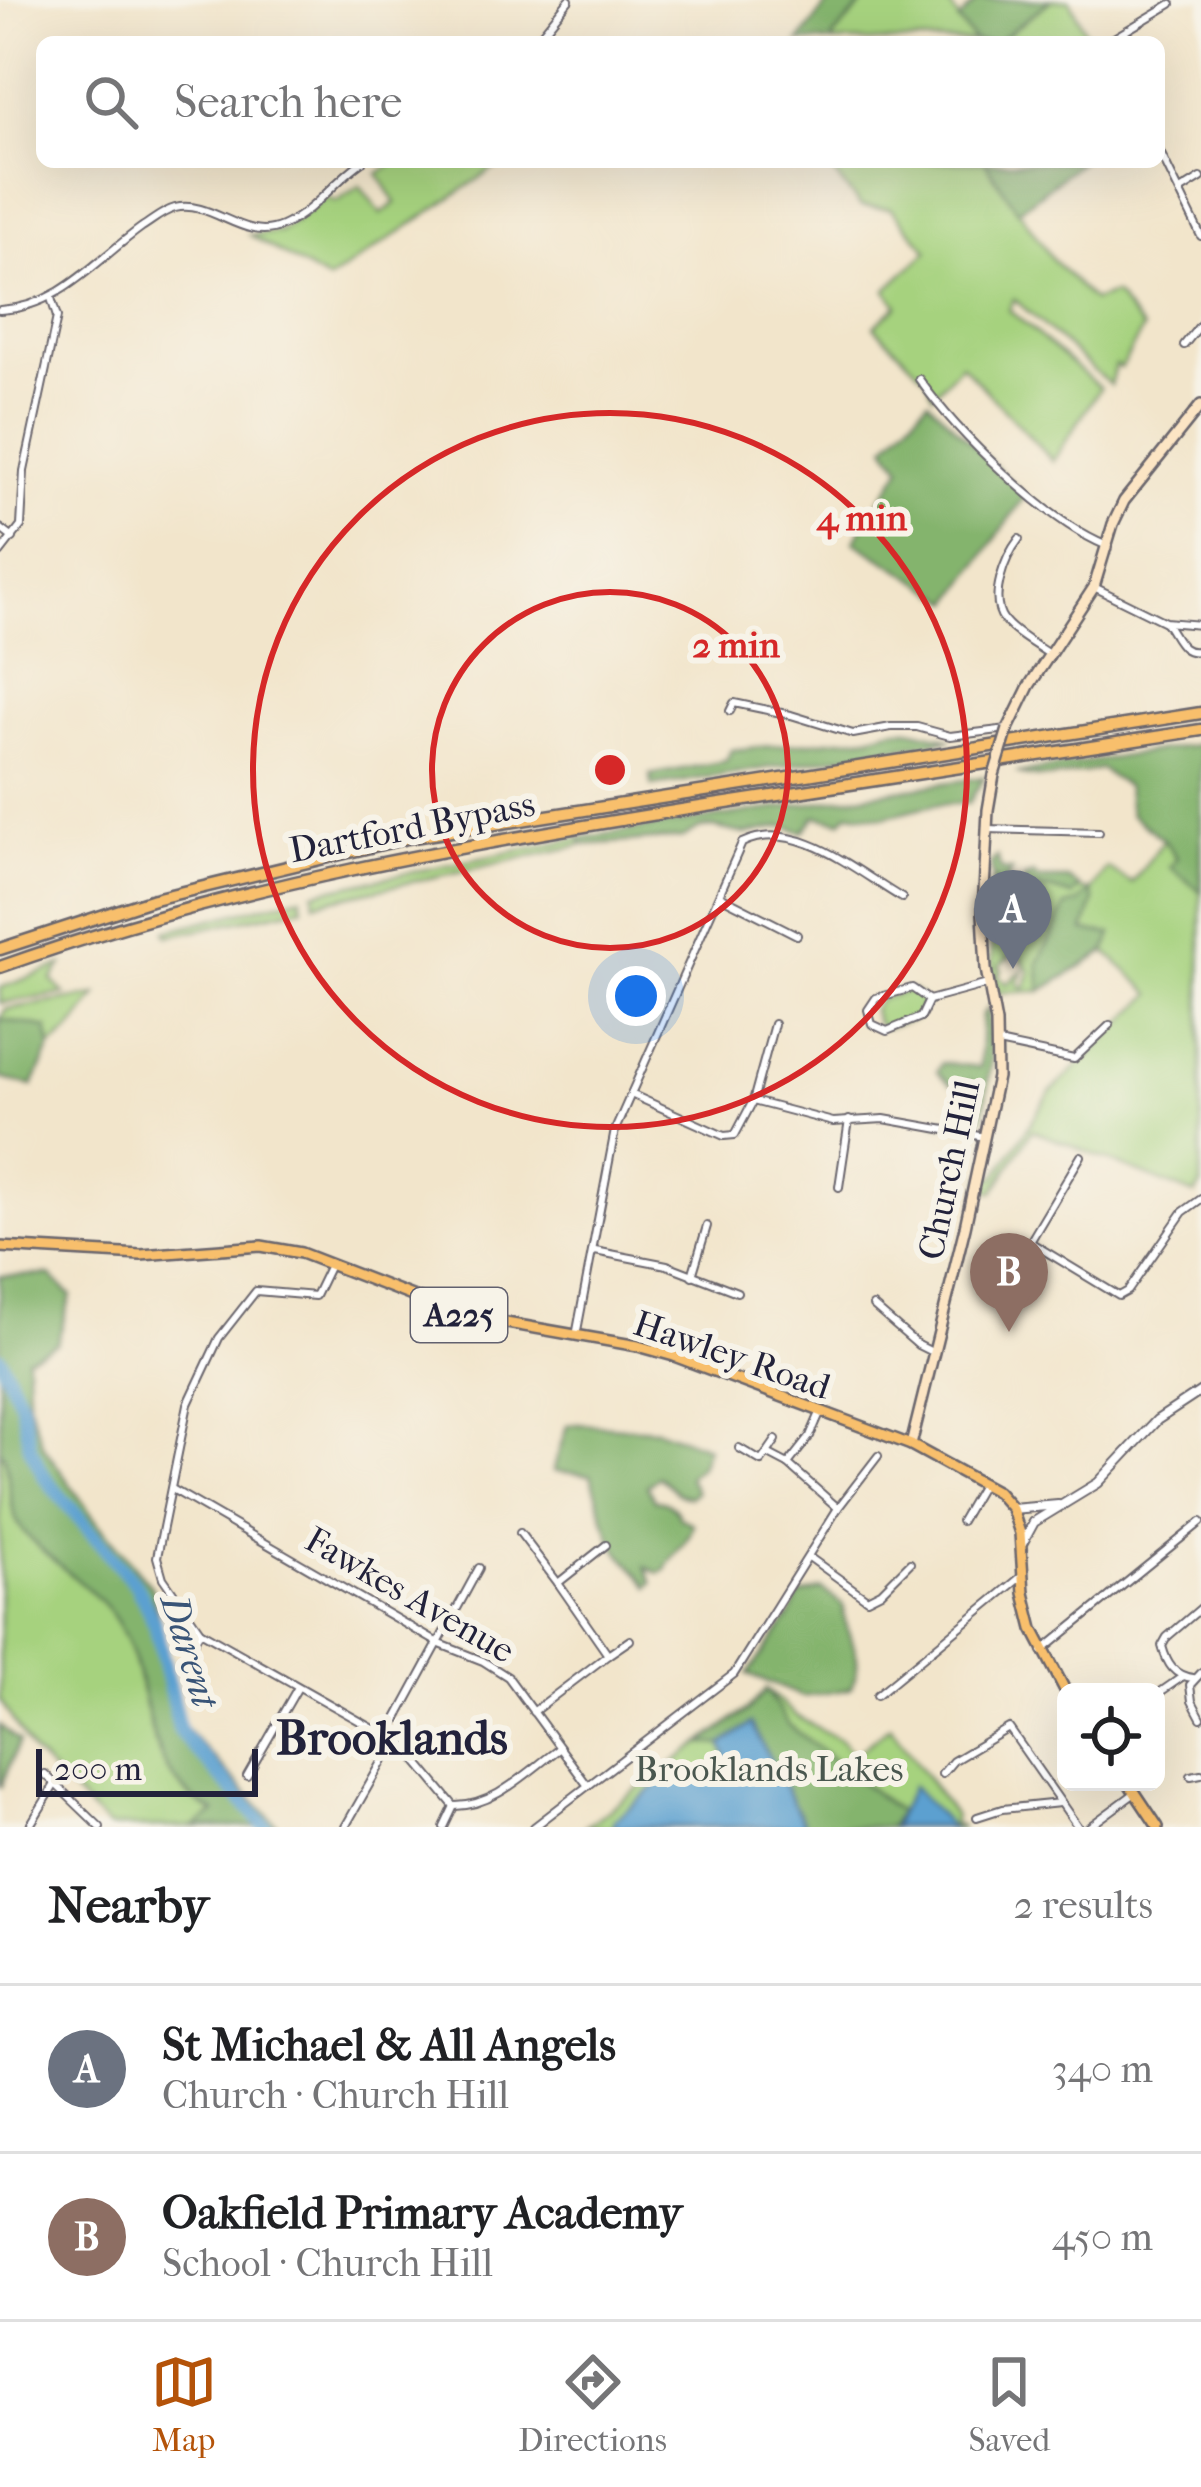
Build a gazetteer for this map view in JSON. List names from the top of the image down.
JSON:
{
  "streets": {
    "highway": ["Dartford Bypass"],
    "main road": ["Church Hill", "A225", "Hawley Road"],
    "street": ["Fawkes Avenue"]
  },
  "crossings": [
    ["Church Hill", "Hawley Road"]
  ],
  "districts": ["Brooklands"],
  "water": ["Darent"],
  "parks": ["Brooklands Lakes"],
  "scale_bar": "200 m",
  "page": {
    "search": "Search here",
    "pins": ["A", "B"],
    "scale": "200 m",
    "heading": ["Nearby", "2 results"],
    "list": [
      {
        "mark": "A",
        "name": "St Michael & All Angels",
        "note": "Church · Church Hill",
        "value": "340 m"
      },
      {
        "mark": "B",
        "name": "Oakfield Primary Academy",
        "note": "School · Church Hill",
        "value": "450 m"
      }
    ],
    "nav": ["Map", "Directions", "Saved"]
  },
  "rings": ["4 min", "2 min"]
}
